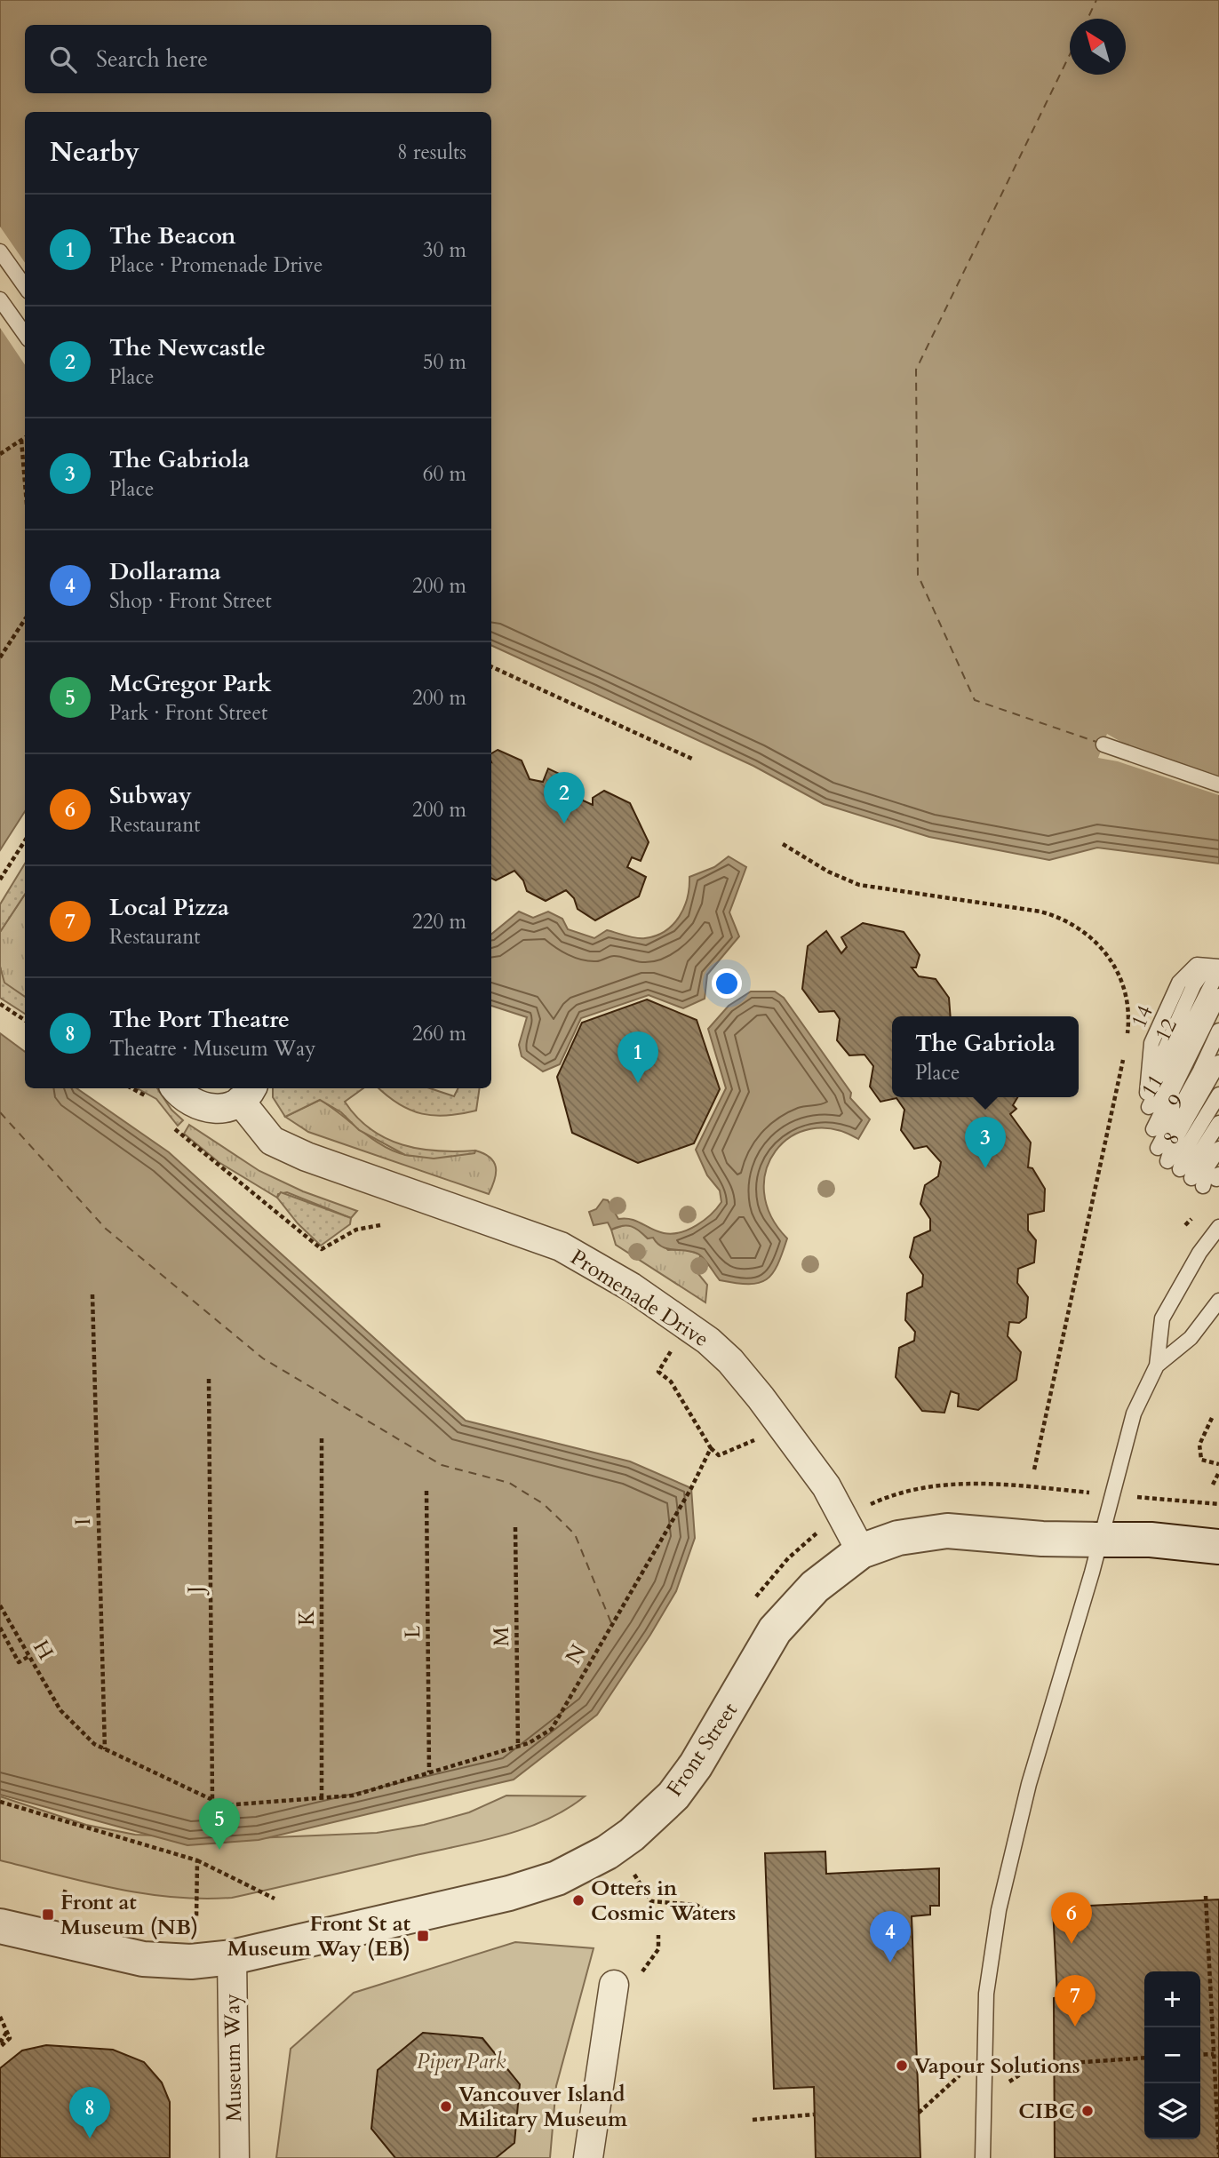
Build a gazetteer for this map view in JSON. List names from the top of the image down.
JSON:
{
  "streets": {
    "street": ["Promenade Drive", "Front Street", "Museum Way"],
    "lane": [
      "14",
      "12",
      "11",
      "9",
      "8"
    ],
    "path": [
      "I",
      "J",
      "K",
      "L",
      "M",
      "H",
      "N"
    ]
  },
  "crossings": [
    ["14", "12"],
    ["9", "8"],
    ["Promenade Drive", "Front Street"],
    ["I", "H"],
    ["J", "H"],
    ["K", "H"],
    ["L", "H"],
    ["M", "H"],
    ["H", "N"],
    ["Front Street", "Museum Way"]
  ],
  "parks": ["Piper Park"],
  "places": {
    "other": [
      "Otters in Cosmic Waters",
      "Vapour Solutions",
      "Vancouver Island Military Museum",
      "CIBC"
    ],
    "transit": ["Front at Museum (NB)", "Front St at Museum Way (EB)"]
  },
  "north": "top left",
  "page": {
    "search": "Search here",
    "heading": ["Nearby", "8 results"],
    "list": [
      {
        "mark": "1",
        "name": "The Beacon",
        "note": "Place · Promenade Drive",
        "value": "30 m"
      },
      {
        "mark": "2",
        "name": "The Newcastle",
        "note": "Place",
        "value": "50 m"
      },
      {
        "mark": "3",
        "name": "The Gabriola",
        "note": "Place",
        "value": "60 m"
      },
      {
        "mark": "4",
        "name": "Dollarama",
        "note": "Shop · Front Street",
        "value": "200 m"
      },
      {
        "mark": "5",
        "name": "McGregor Park",
        "note": "Park · Front Street",
        "value": "200 m"
      },
      {
        "mark": "6",
        "name": "Subway",
        "note": "Restaurant",
        "value": "200 m"
      },
      {
        "mark": "7",
        "name": "Local Pizza",
        "note": "Restaurant",
        "value": "220 m"
      },
      {
        "mark": "8",
        "name": "The Port Theatre",
        "note": "Theatre · Museum Way",
        "value": "260 m"
      }
    ],
    "pins": [
      "2",
      "1",
      "3",
      "5",
      "6",
      "4",
      "7",
      "8"
    ],
    "popup": ["The Gabriola", "Place"],
    "map_buttons": ["+", "−"]
  }
}
